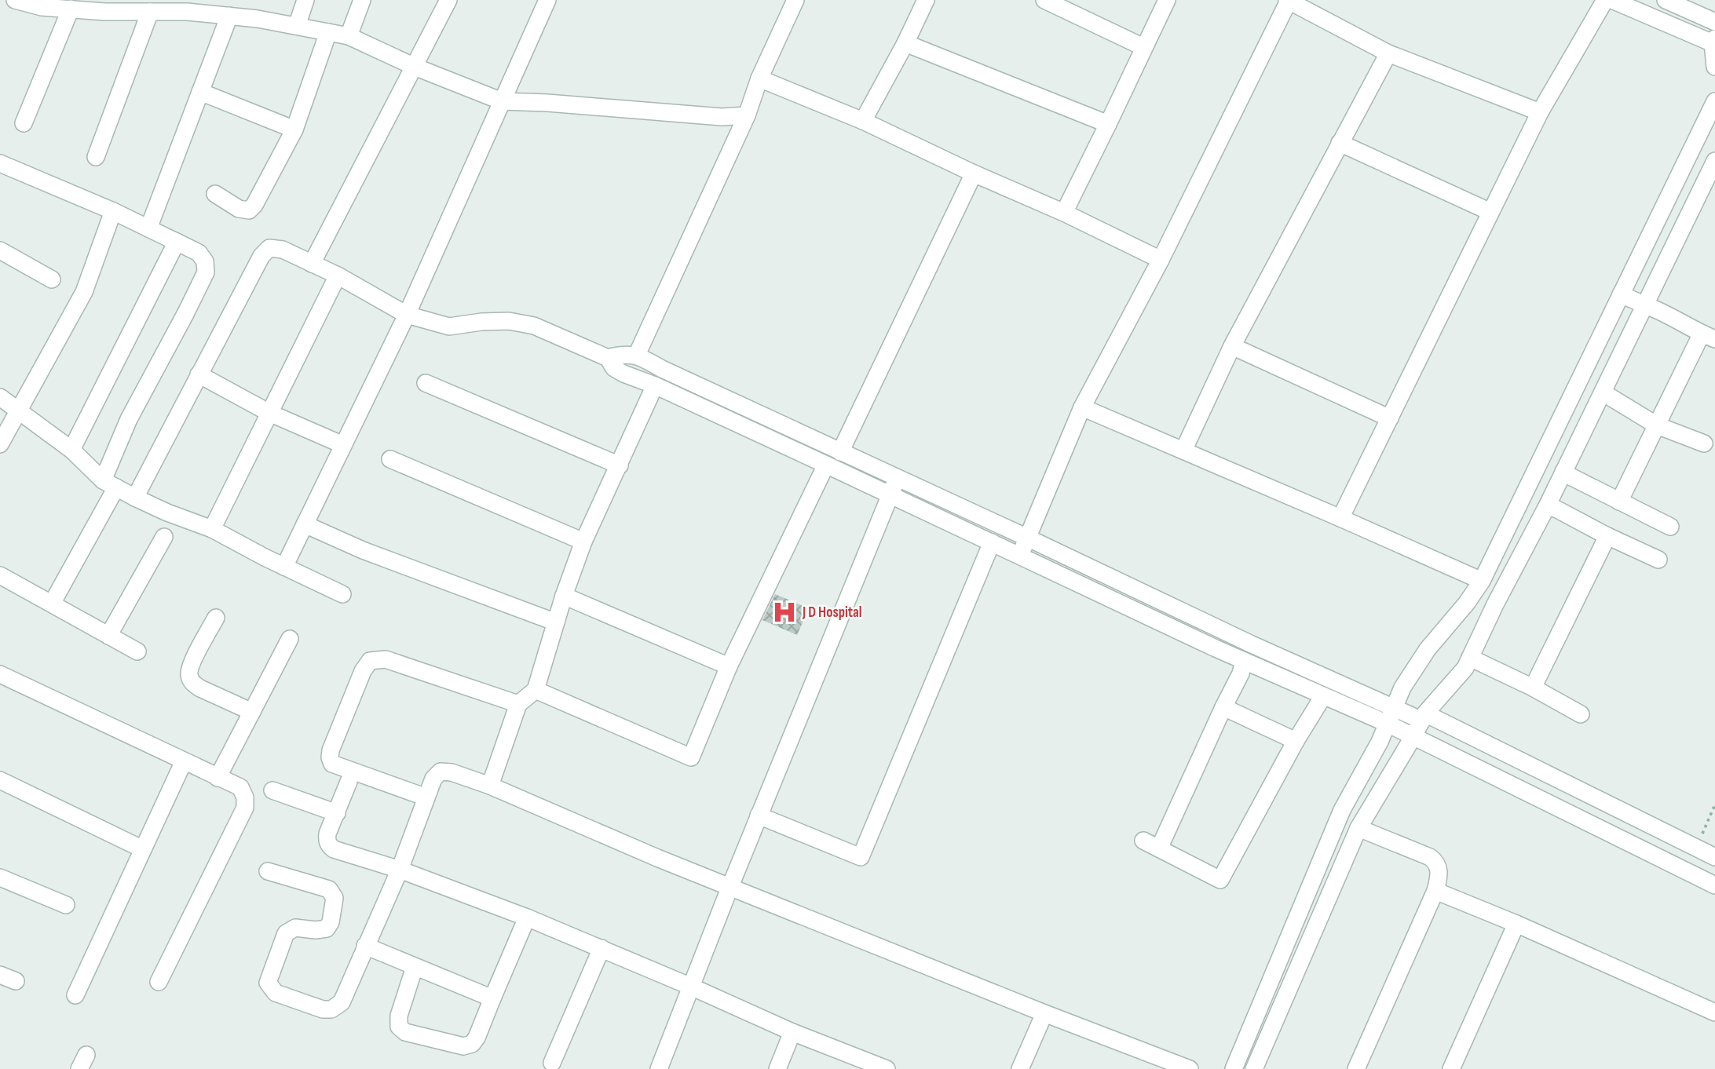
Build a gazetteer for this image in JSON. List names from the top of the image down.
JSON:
{
  "places": {
    "hospital": ["J D Hospital"]
  }
}
